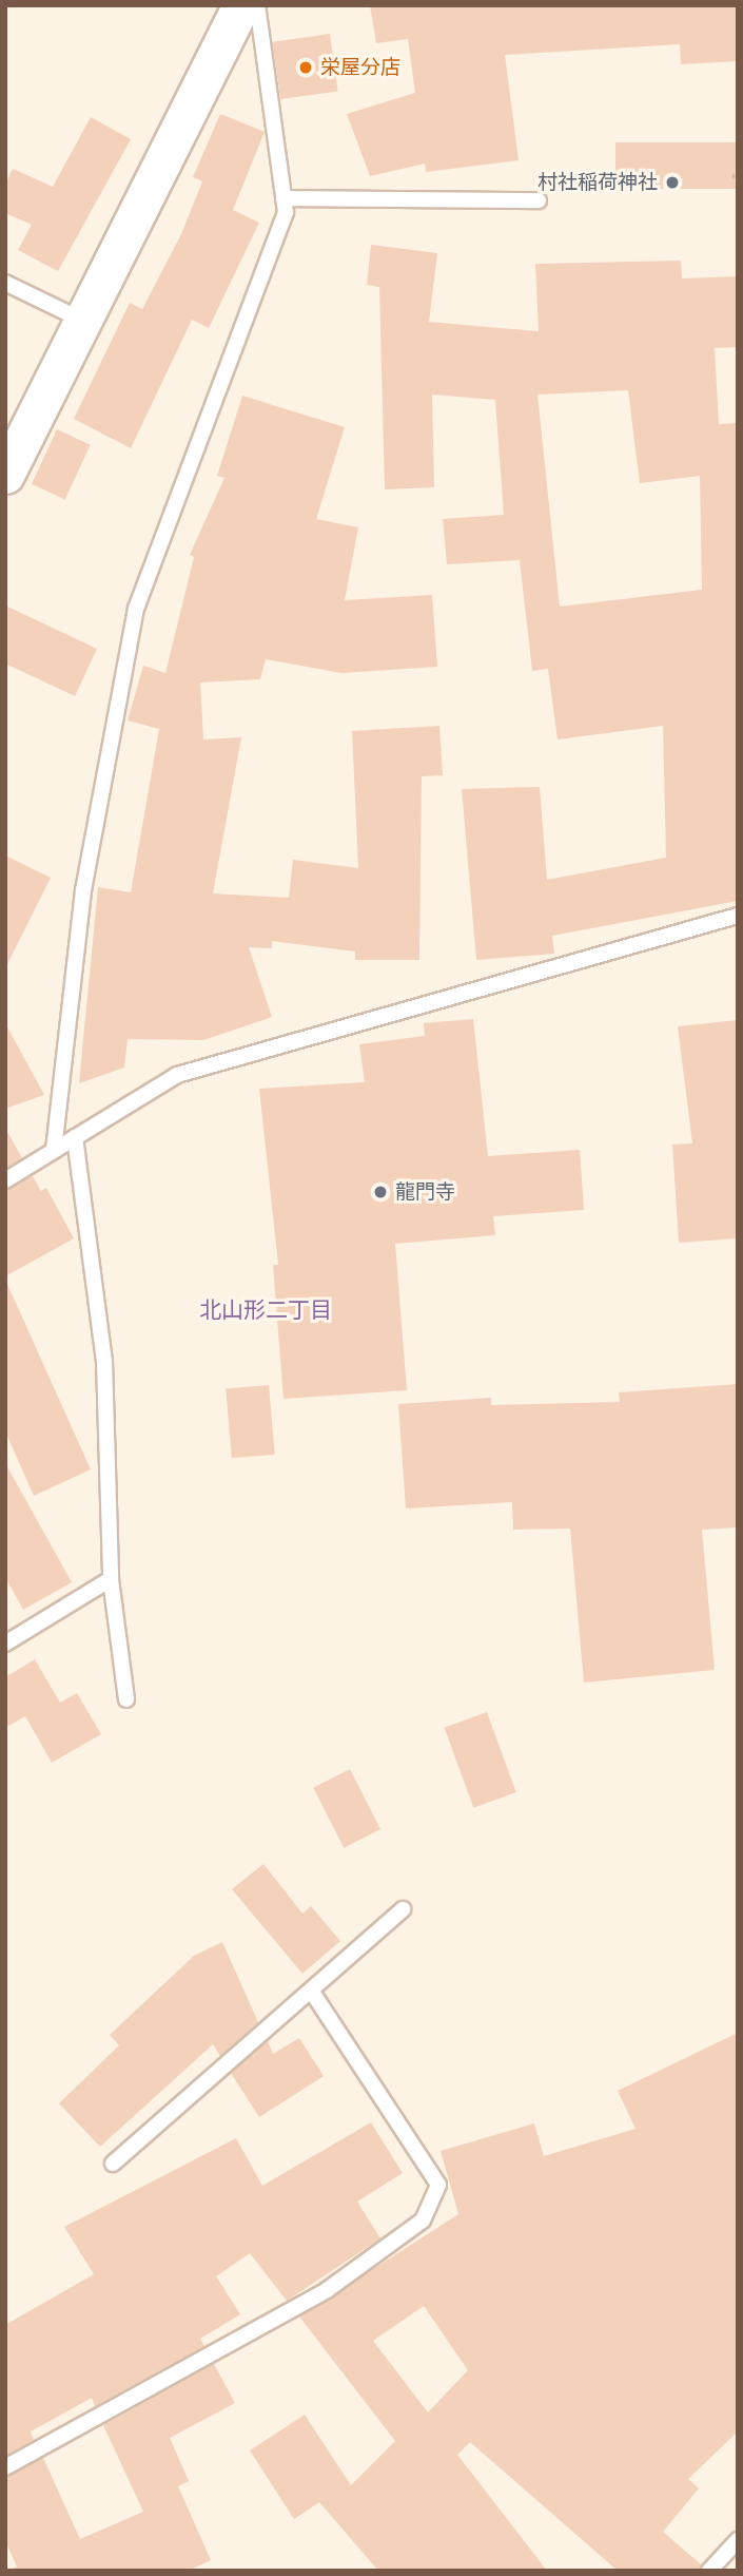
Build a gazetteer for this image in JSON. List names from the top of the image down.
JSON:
{
  "districts": ["北山形二丁目"],
  "places": ["栄屋分店", "村社稲荷神社", "龍門寺"]
}
